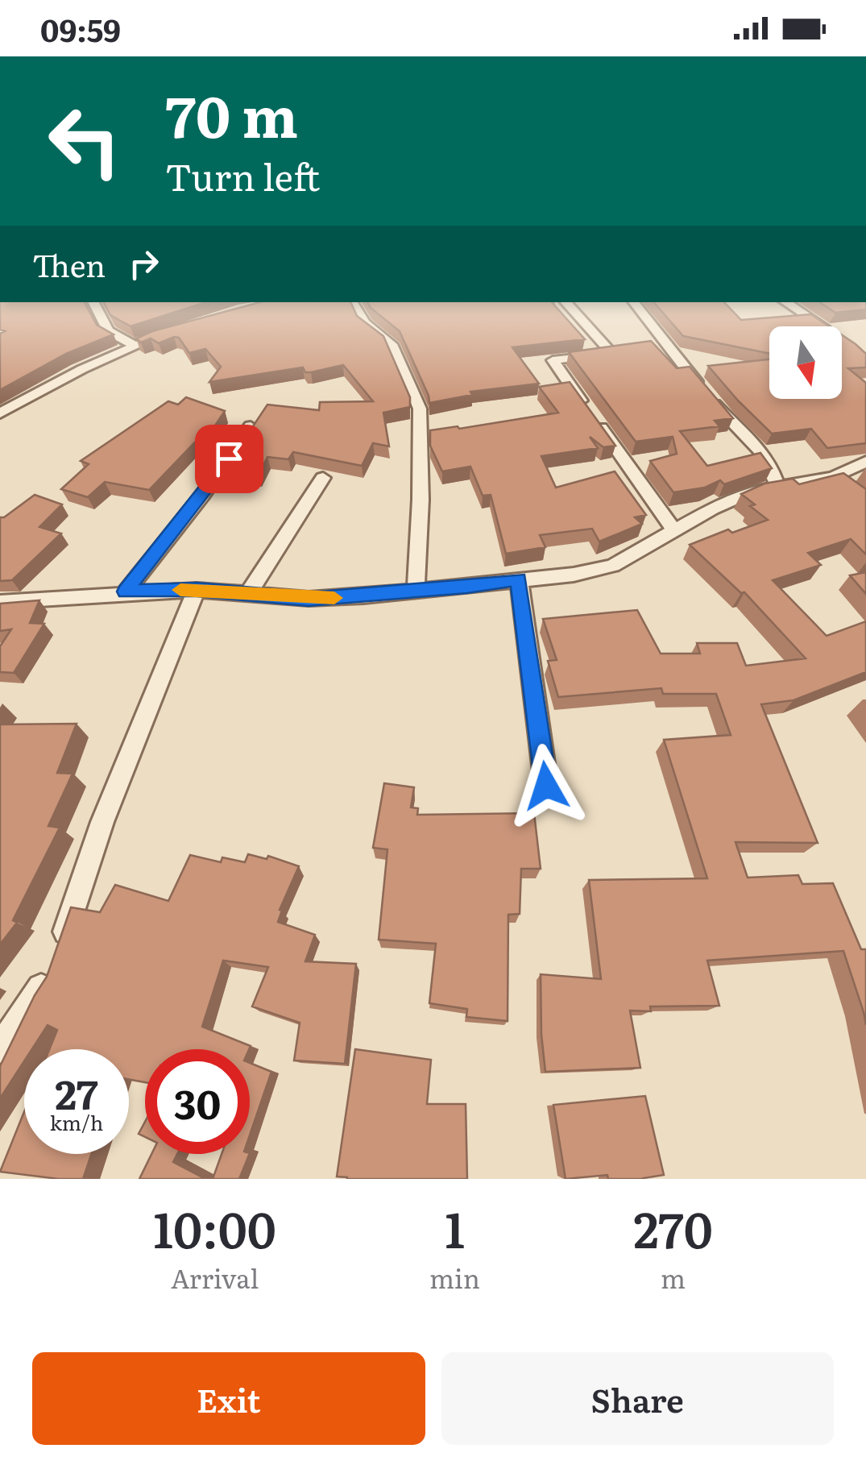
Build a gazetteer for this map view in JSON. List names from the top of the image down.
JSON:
{
  "north": "bottom",
  "page": {
    "status": "09:59",
    "turn": ["70 m", "Turn left"],
    "then": "Then",
    "speed": "27 km/h",
    "limit": "30",
    "eta": [
      "10:00",
      "Arrival",
      "1",
      "min",
      "270",
      "m"
    ],
    "buttons": ["Exit", "Share"]
  }
}
